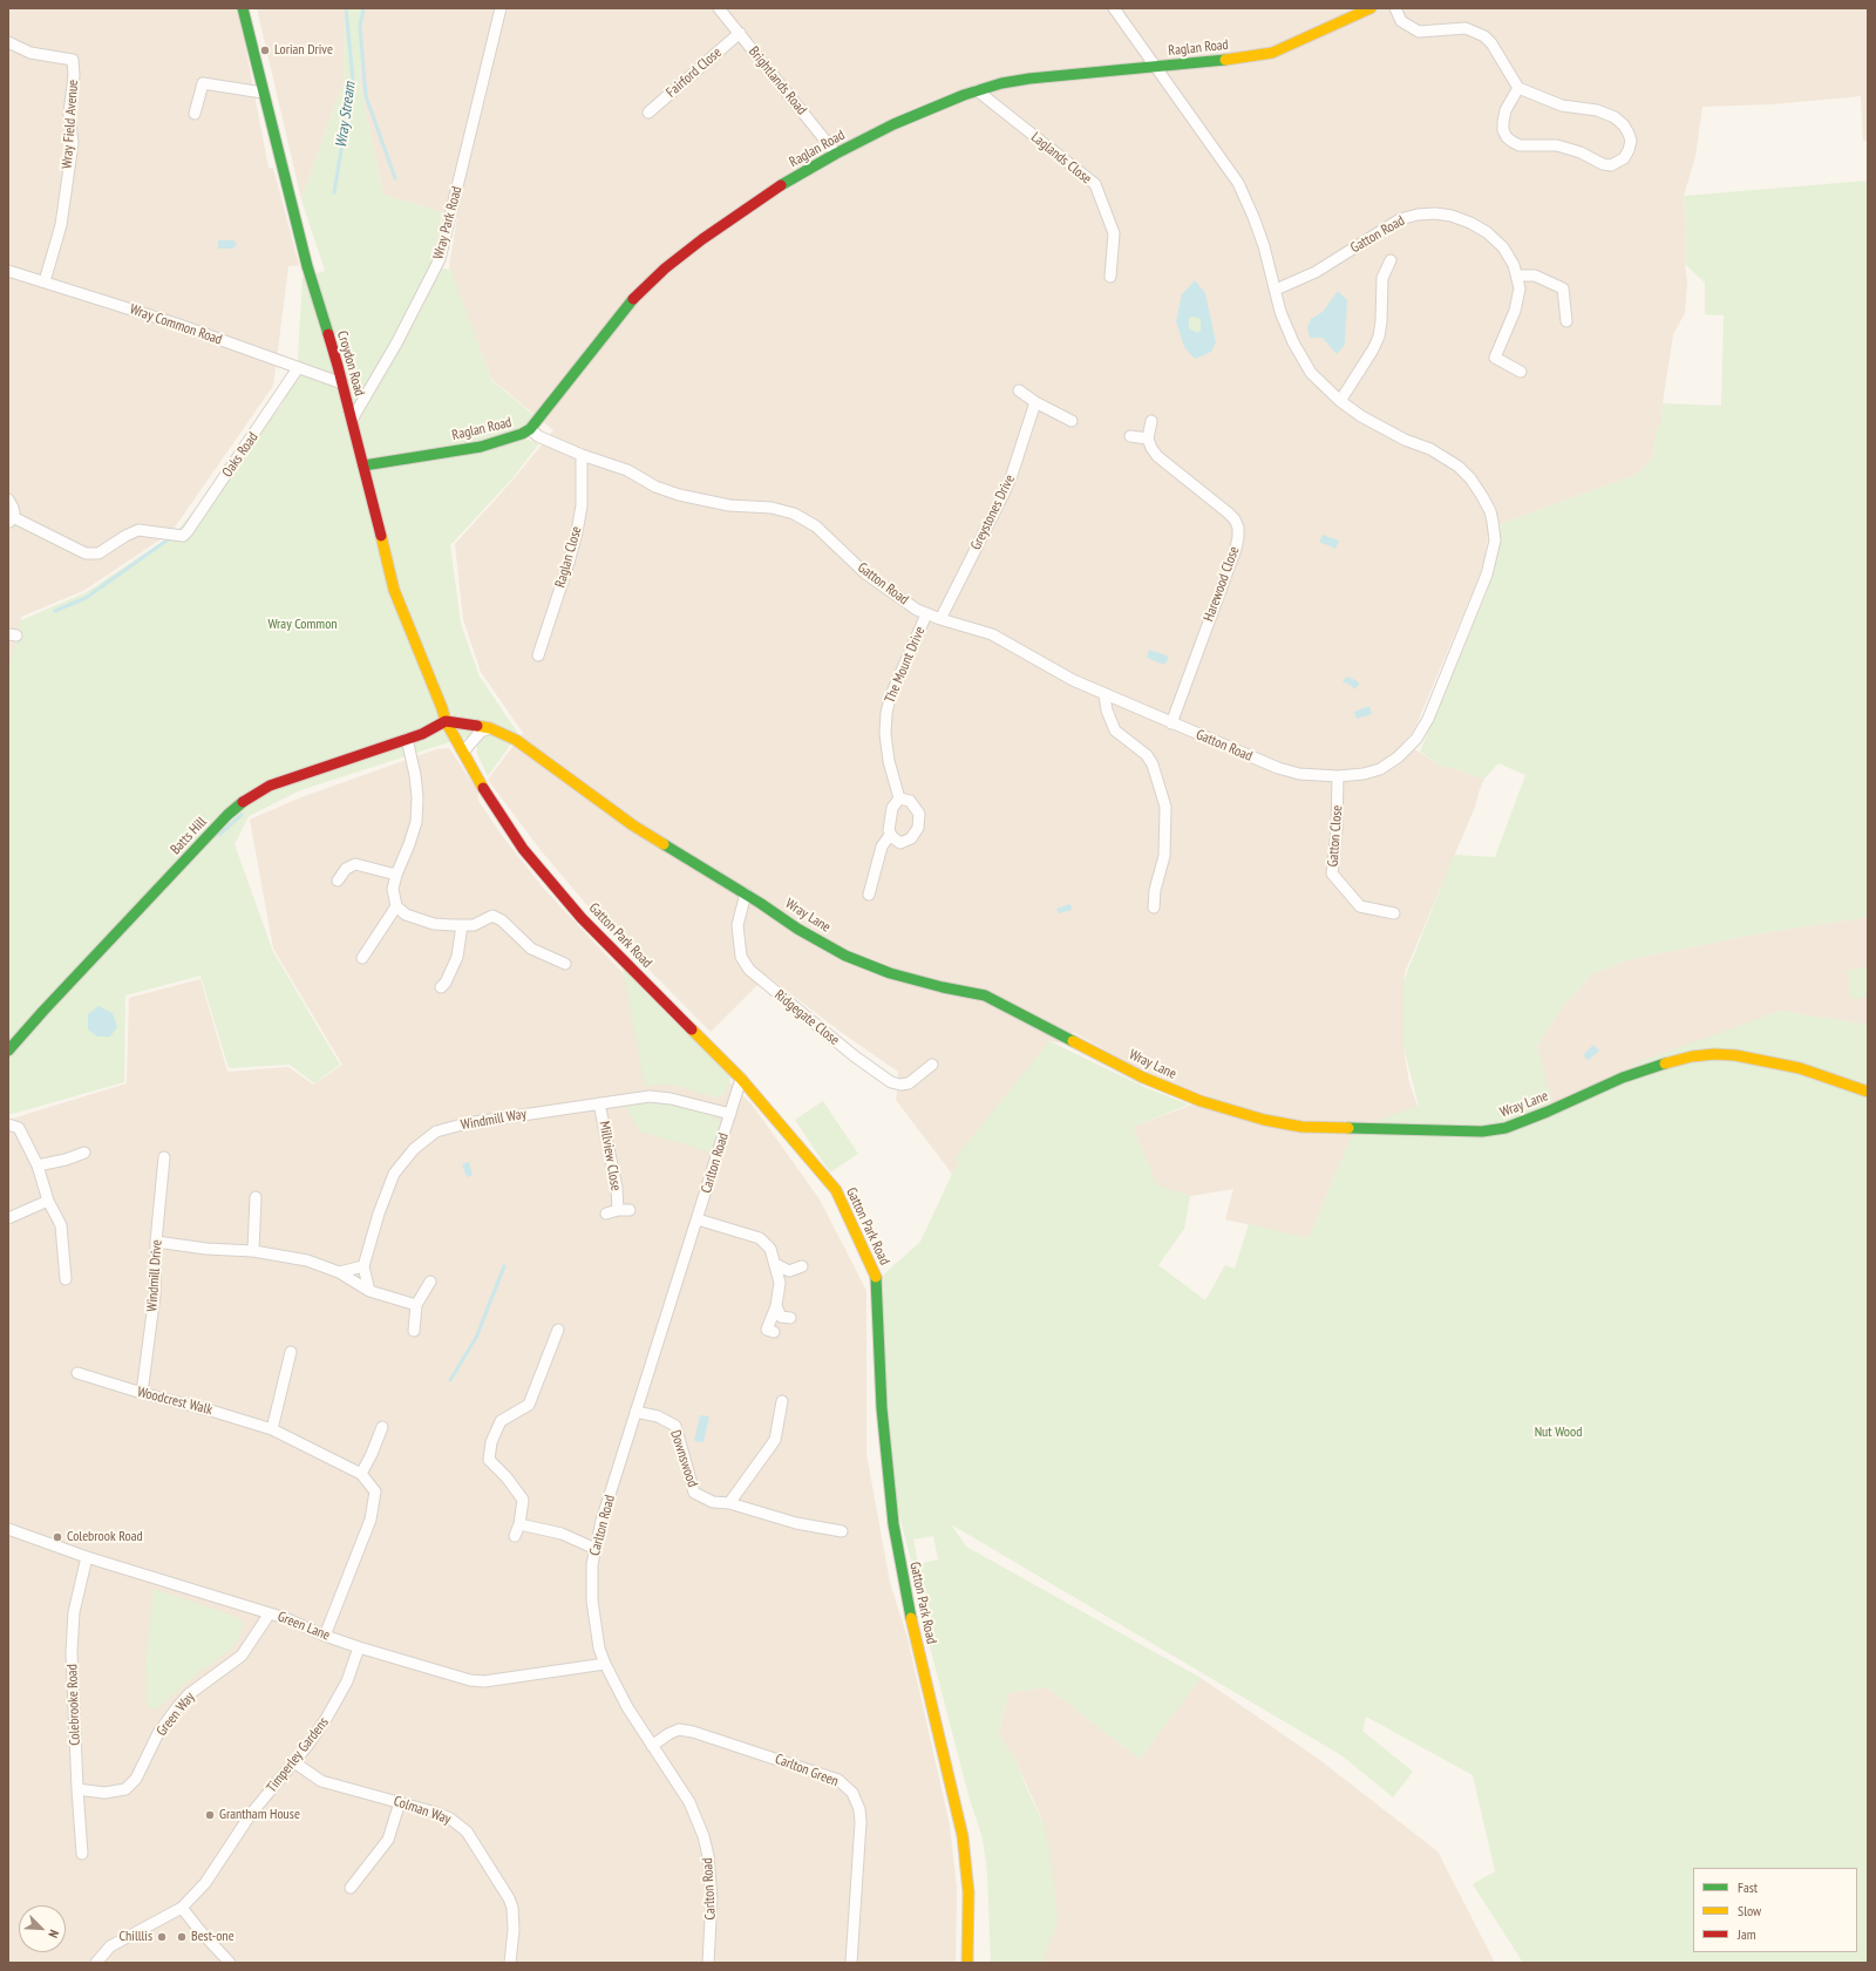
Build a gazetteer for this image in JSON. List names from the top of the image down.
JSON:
{
  "streets": {
    "street": [
      "Raglan Road",
      "Fairford Close",
      "Brightlands Road",
      "Wray Field Avenue",
      "Laglands Close",
      "Wray Park Road",
      "Gatton Road",
      "Wray Common Road",
      "Croydon Road",
      "Oaks Road",
      "Greystones Drive",
      "Raglan Close",
      "Harewood Close",
      "The Mount Drive",
      "Batts Hill",
      "Gatton Close",
      "Wray Lane",
      "Gatton Park Road",
      "Ridgegate Close",
      "Windmill Way",
      "Millview Close",
      "Carlton Road",
      "Windmill Drive",
      "Woodcrest Walk",
      "Downswood",
      "Green Lane",
      "Colebrooke Road",
      "Green Way",
      "Timperley Gardens",
      "Carlton Green",
      "Colman Way"
    ]
  },
  "crossings": [
    ["Raglan Road", "Brightlands Road"],
    ["Raglan Road", "Laglands Close"],
    ["Raglan Road", "Gatton Road"],
    ["Raglan Road", "Croydon Road"],
    ["Fairford Close", "Brightlands Road"],
    ["Wray Field Avenue", "Wray Common Road"],
    ["Wray Park Road", "Croydon Road"],
    ["Gatton Road", "Greystones Drive"],
    ["Gatton Road", "Raglan Close"],
    ["Gatton Road", "Harewood Close"],
    ["Gatton Road", "The Mount Drive"],
    ["Gatton Road", "Gatton Close"],
    ["Wray Common Road", "Croydon Road"],
    ["Wray Common Road", "Oaks Road"],
    ["Croydon Road", "Batts Hill"],
    ["Croydon Road", "Wray Lane"],
    ["Croydon Road", "Gatton Park Road"],
    ["Batts Hill", "Wray Lane"],
    ["Batts Hill", "Gatton Park Road"],
    ["Wray Lane", "Gatton Park Road"],
    ["Wray Lane", "Ridgegate Close"],
    ["Gatton Park Road", "Carlton Road"],
    ["Windmill Way", "Millview Close"],
    ["Windmill Way", "Carlton Road"],
    ["Carlton Road", "Downswood"],
    ["Carlton Road", "Green Lane"],
    ["Carlton Road", "Carlton Green"],
    ["Windmill Drive", "Woodcrest Walk"],
    ["Woodcrest Walk", "Green Lane"],
    ["Green Lane", "Colebrooke Road"],
    ["Green Lane", "Green Way"],
    ["Green Lane", "Timperley Gardens"],
    ["Colebrooke Road", "Green Way"],
    ["Timperley Gardens", "Colman Way"]
  ],
  "water": ["Wray Stream"],
  "parks": ["Wray Common", "Nut Wood"],
  "places": [
    "Lorian Drive",
    "Colebrook Road",
    "Grantham House",
    "Chilllis",
    "Best-one"
  ],
  "legend": ["Fast", "Slow", "Jam"],
  "north": "bottom right"
}
